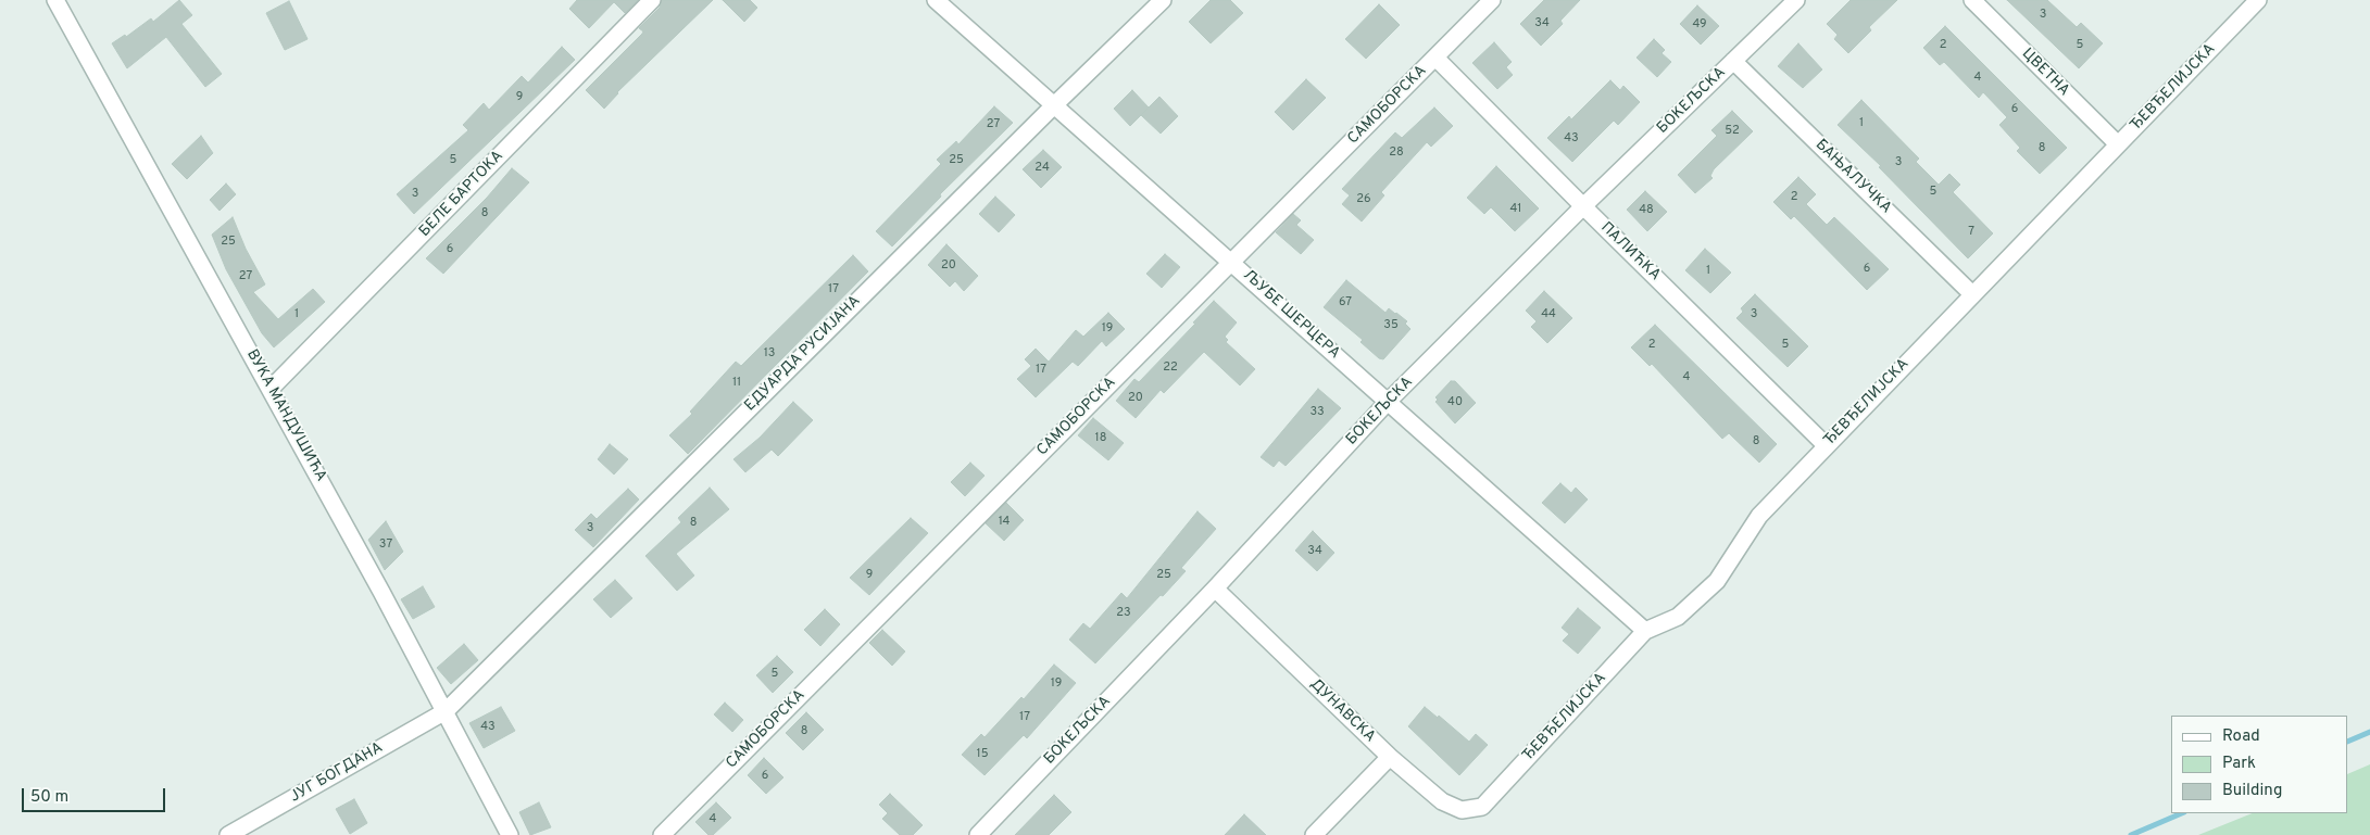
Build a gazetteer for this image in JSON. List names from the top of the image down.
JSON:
{
  "streets": {
    "street": [
      "ЦВЕТНА",
      "ЂЕВЂЕЛИЈСКА",
      "БОКЕЉСКА",
      "САМОБОРСКА",
      "БАЊАЛУЧКА",
      "БЕЛЕ БАРТОКА",
      "ПАЛИЋКА",
      "ЉУБЕ ШЕРЦЕРА",
      "ЕДУАРДА РУСИЈАНА",
      "ВУКА МАНДУШИЋА",
      "ДУНАВСКА",
      "ЈУГ БОГДАНА"
    ]
  },
  "crossings": [
    ["ЦВЕТНА", "ЂЕВЂЕЛИЈСКА"],
    ["ЂЕВЂЕЛИЈСКА", "БАЊАЛУЧКА"],
    ["ЂЕВЂЕЛИЈСКА", "ПАЛИЋКА"],
    ["ЂЕВЂЕЛИЈСКА", "ЉУБЕ ШЕРЦЕРА"],
    ["ЂЕВЂЕЛИЈСКА", "ДУНАВСКА"],
    ["БОКЕЉСКА", "БАЊАЛУЧКА"],
    ["БОКЕЉСКА", "ПАЛИЋКА"],
    ["БОКЕЉСКА", "ЉУБЕ ШЕРЦЕРА"],
    ["БОКЕЉСКА", "ДУНАВСКА"],
    ["САМОБОРСКА", "ПАЛИЋКА"],
    ["САМОБОРСКА", "ЉУБЕ ШЕРЦЕРА"],
    ["БЕЛЕ БАРТОКА", "ВУКА МАНДУШИЋА"],
    ["ЉУБЕ ШЕРЦЕРА", "ЕДУАРДА РУСИЈАНА"],
    ["ЕДУАРДА РУСИЈАНА", "ВУКА МАНДУШИЋА"],
    ["ЕДУАРДА РУСИЈАНА", "ЈУГ БОГДАНА"],
    ["ВУКА МАНДУШИЋА", "ЈУГ БОГДАНА"]
  ],
  "house_numbers": [
    "3",
    "34",
    "49",
    "2",
    "5",
    "4",
    "9",
    "6",
    "1",
    "27",
    "52",
    "43",
    "8",
    "28",
    "5",
    "25",
    "3",
    "24",
    "5",
    "3",
    "2",
    "26",
    "41",
    "48",
    "8",
    "7",
    "25",
    "6",
    "20",
    "6",
    "1",
    "27",
    "17",
    "67",
    "1",
    "44",
    "3",
    "35",
    "19",
    "2",
    "5",
    "13",
    "22",
    "17",
    "4",
    "11",
    "20",
    "40",
    "33",
    "18",
    "8",
    "14",
    "8",
    "3",
    "37",
    "34",
    "9",
    "25",
    "23",
    "5",
    "19",
    "17",
    "43",
    "8",
    "15",
    "6",
    "4"
  ],
  "legend": ["Road", "Park", "Building"],
  "scale_bar": "50 m"
}
